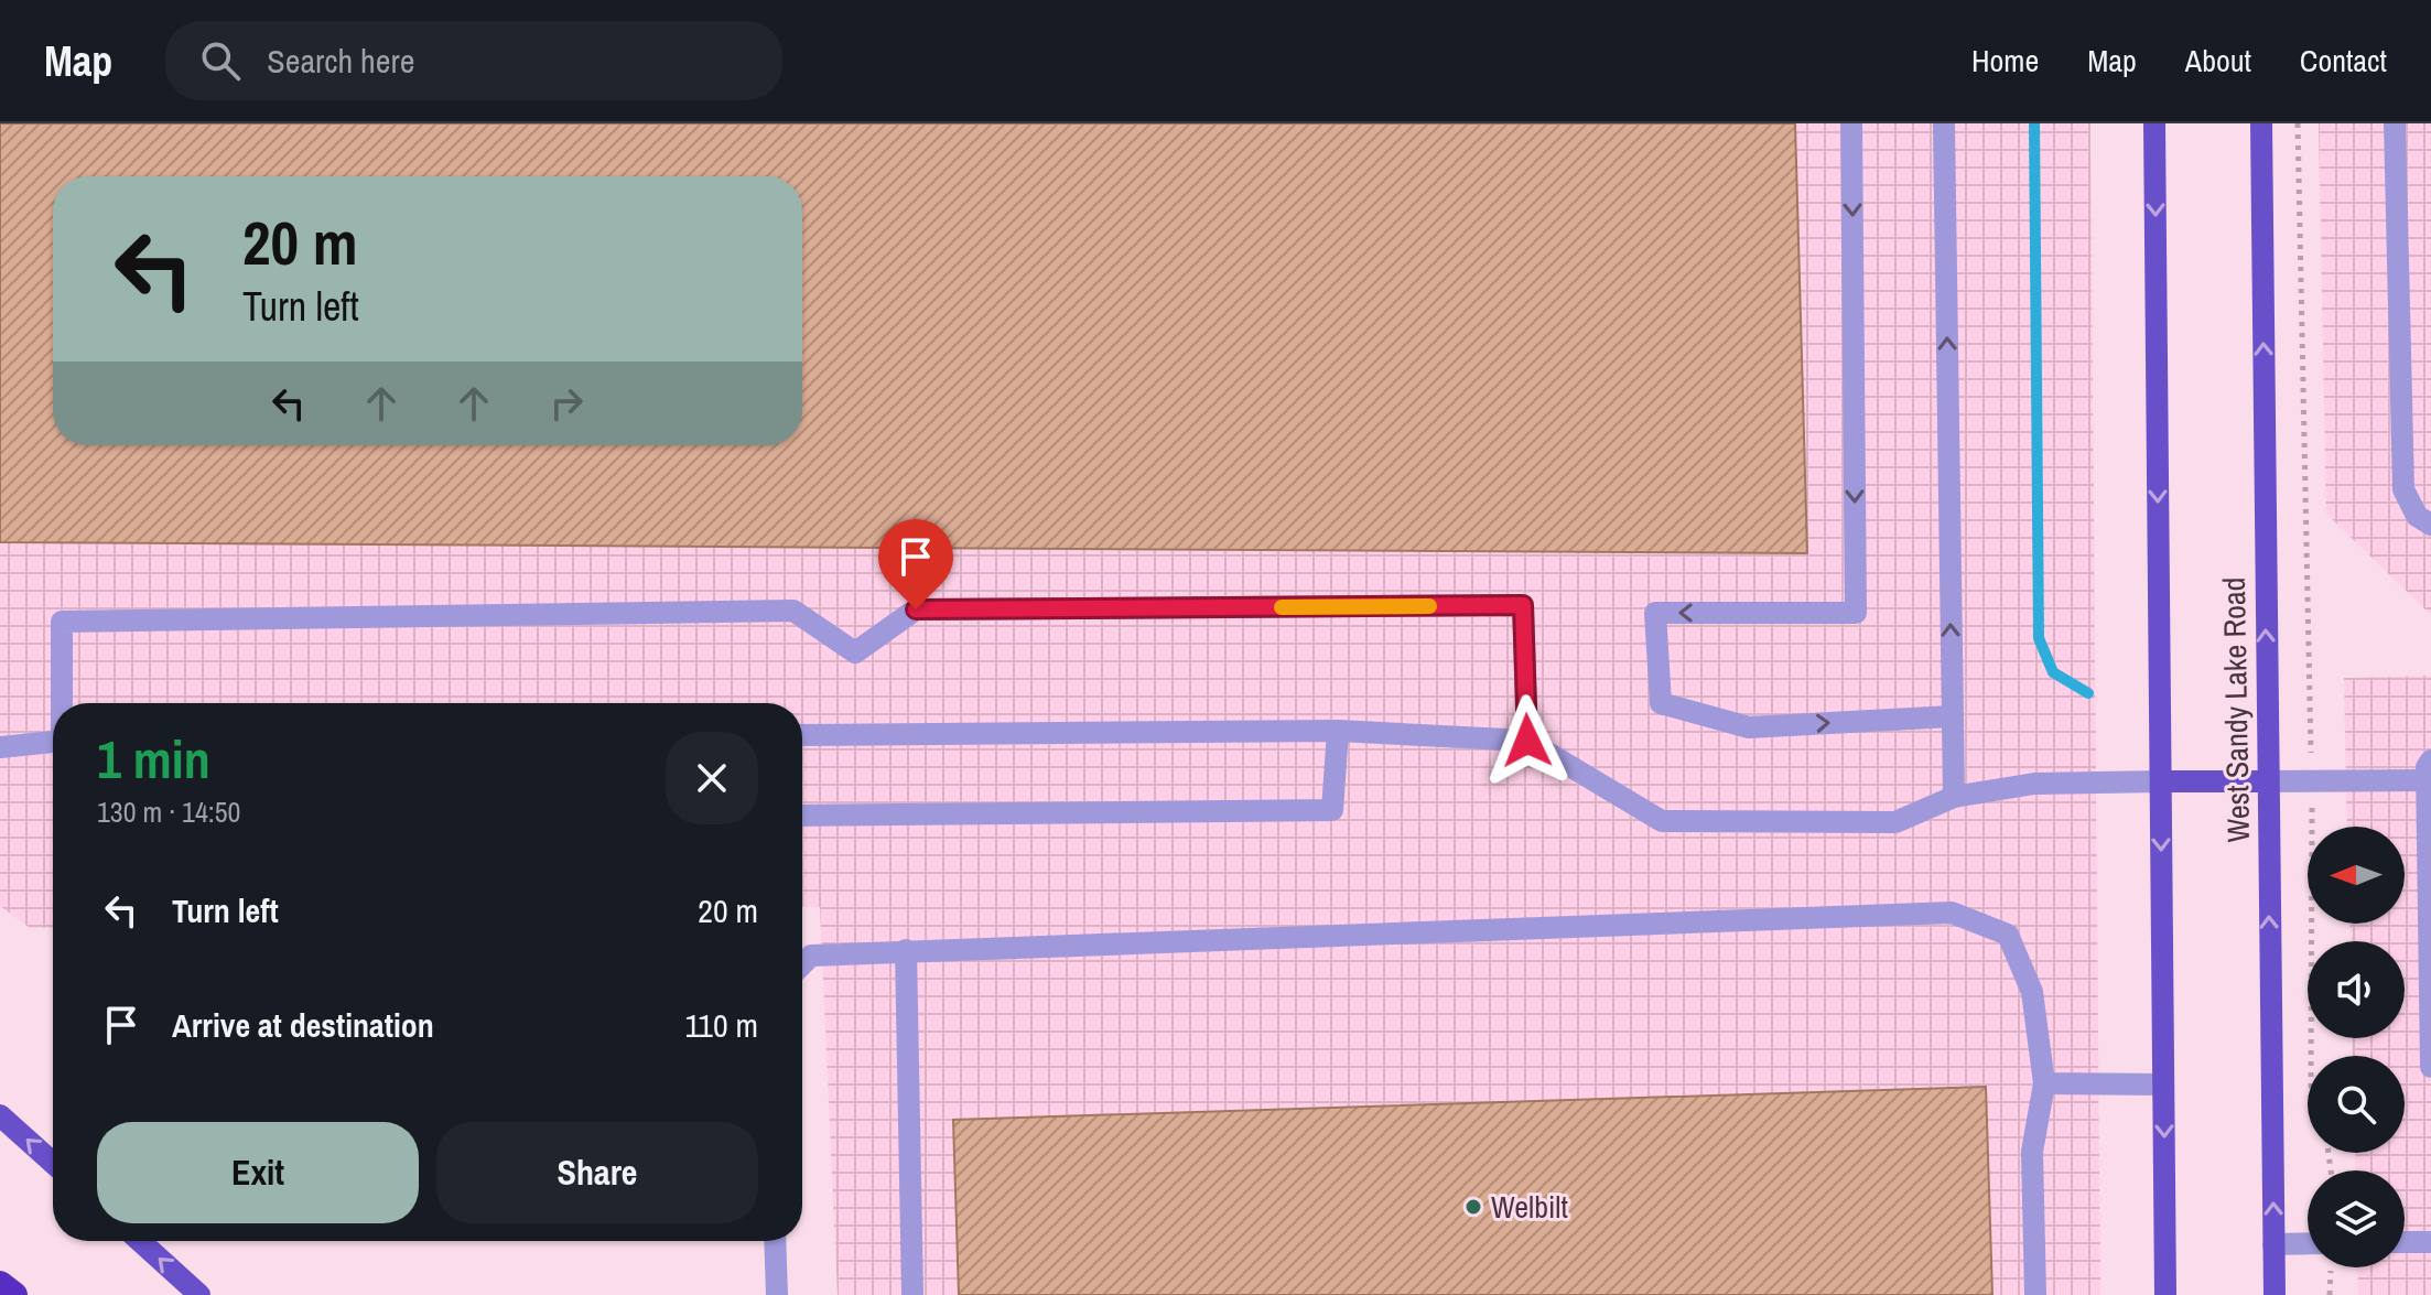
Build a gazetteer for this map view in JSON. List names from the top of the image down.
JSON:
{
  "streets": {
    "main road": ["West Sandy Lake Road"]
  },
  "places": ["Welbilt"],
  "north": "left",
  "page": {
    "header": "Map",
    "search": "Search here",
    "nav": [
      "Home",
      "Map",
      "About",
      "Contact"
    ],
    "turn": ["20 m", "Turn left"],
    "heading": ["1 min", "130 m · 14:50"],
    "list": [
      {
        "name": "Turn left",
        "value": "20 m"
      },
      {
        "name": "Arrive at destination",
        "value": "110 m"
      }
    ],
    "buttons": ["Exit", "Share"]
  }
}
